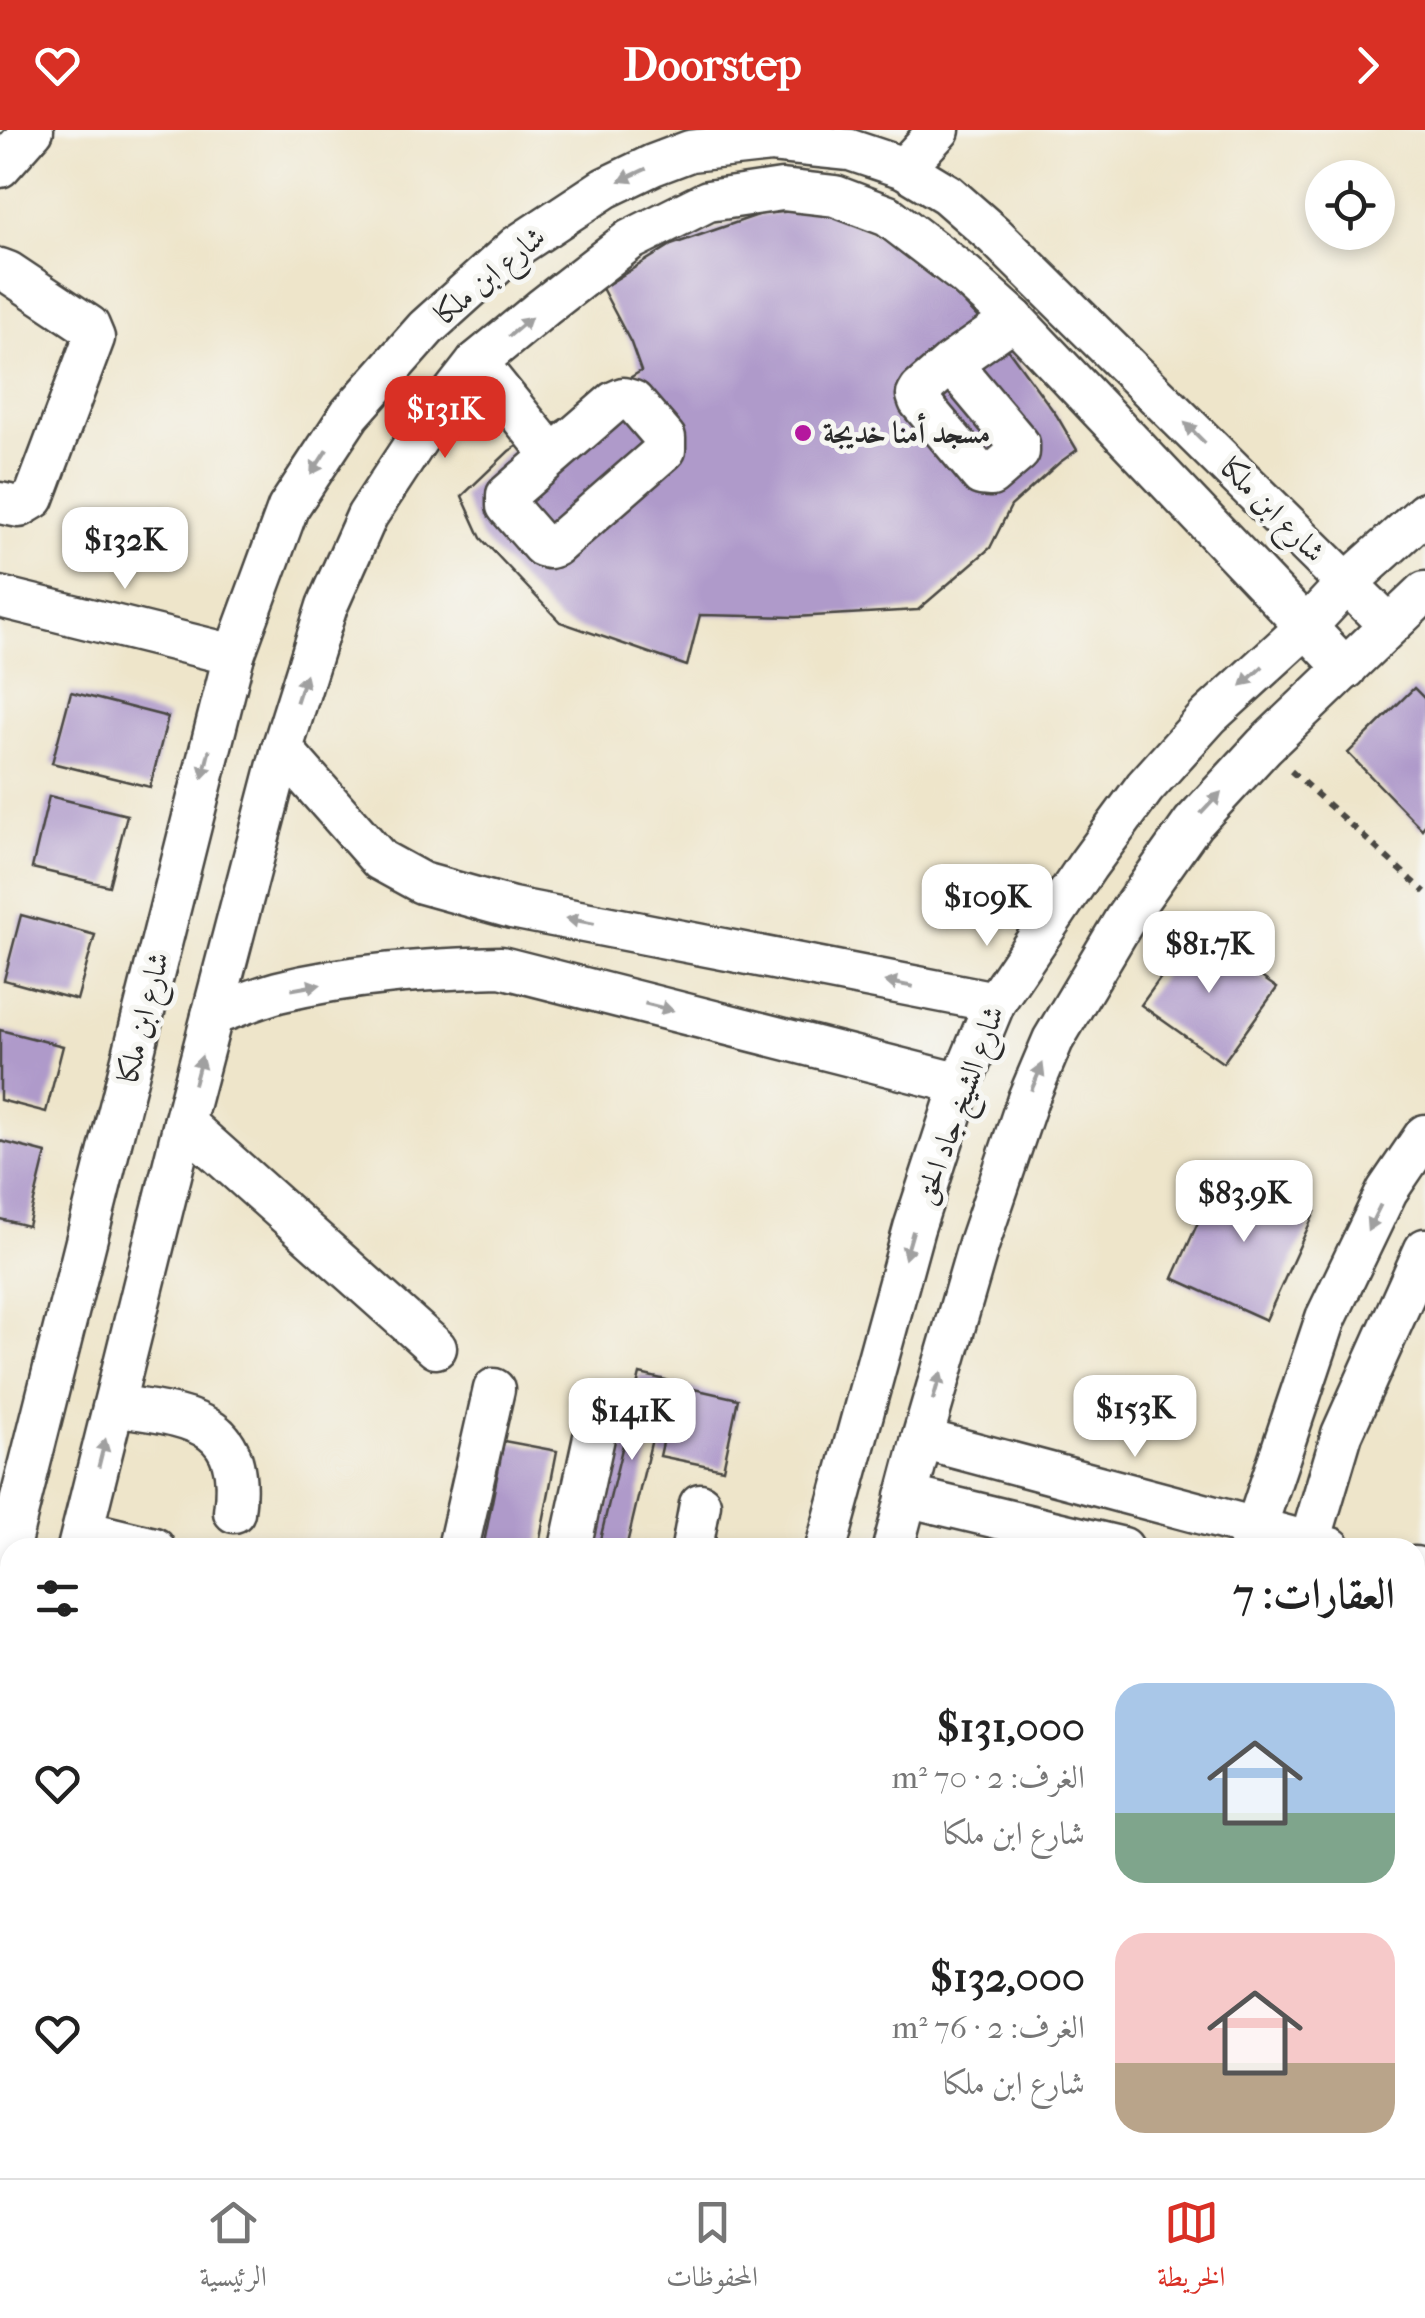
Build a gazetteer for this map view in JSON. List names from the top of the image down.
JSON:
{
  "streets": {
    "street": ["شارع ابن ملكا", "شارع الشيخ جاد الحق"]
  },
  "crossings": [
    ["شارع ابن ملكا", "شارع الشيخ جاد الحق"]
  ],
  "places": ["مسجد أمنا خديجة"],
  "page": {
    "header": "Doorstep",
    "price": [
      "$131K",
      "$132K",
      "$109K",
      "$81.7K",
      "$83.9K",
      "$153K",
      "$141K"
    ],
    "heading": "العقارات: 7",
    "list": [
      {
        "name": "$131,000",
        "note": "الغرف: 2 · 70 m² · شارع ابن ملكا"
      },
      {
        "name": "$132,000",
        "note": "الغرف: 2 · 76 m² · شارع ابن ملكا"
      }
    ],
    "tabs": ["الخريطة", "المحفوظات", "الرئيسية"]
  }
}
